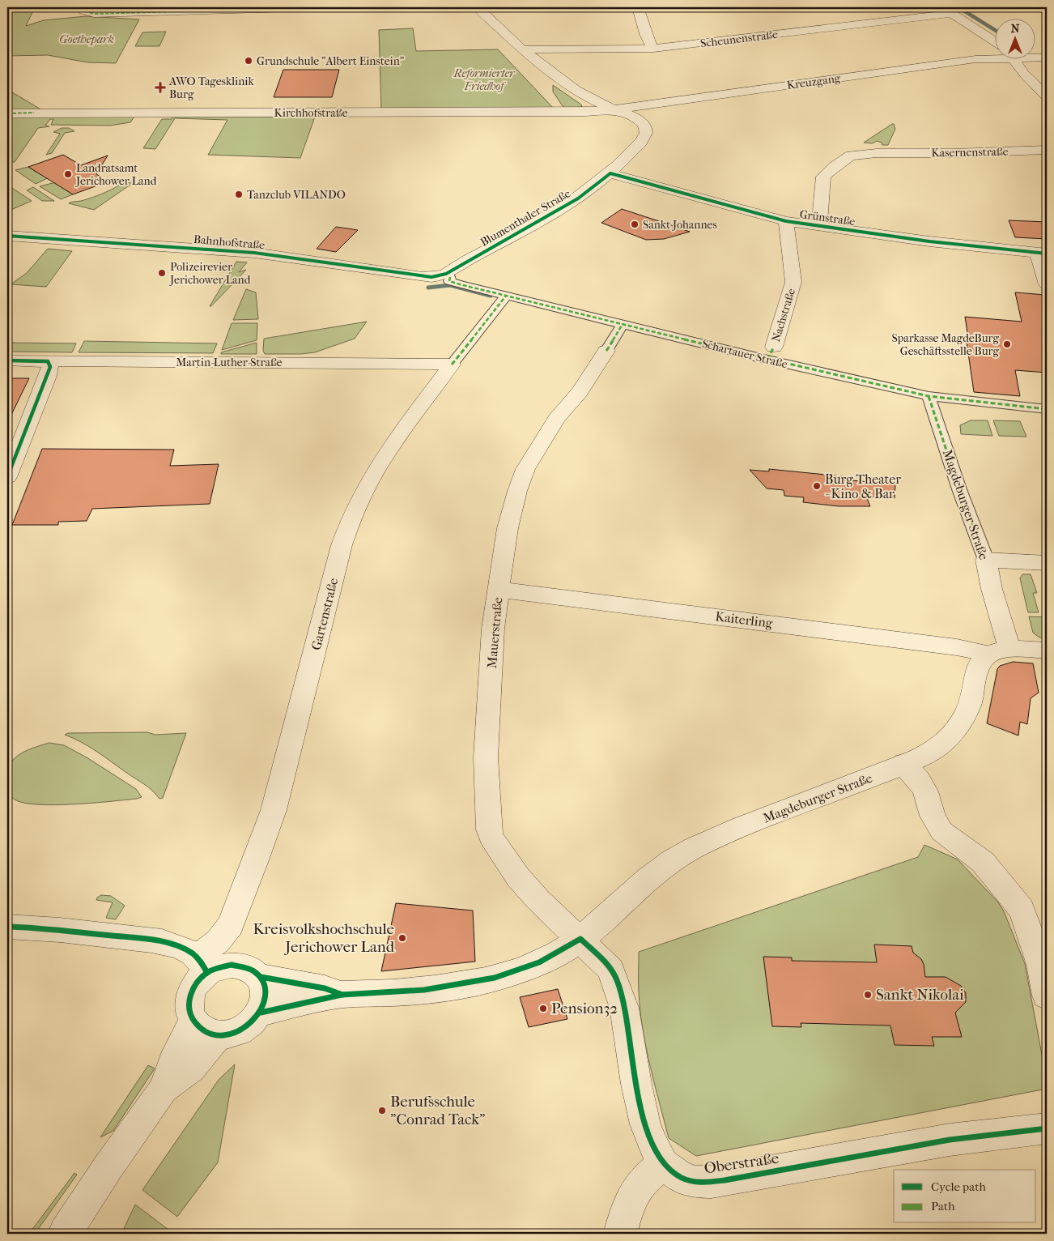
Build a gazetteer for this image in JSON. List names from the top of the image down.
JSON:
{
  "streets": {
    "street": [
      "Scheunenstraße",
      "Kreuzgang",
      "Kirchhofstraße",
      "Kasernenstraße",
      "Blumenthaler Straße",
      "Grünstraße",
      "Bahnhofstraße",
      "Nachstraße",
      "Schartauer Straße",
      "Martin-Luther-Straße",
      "Magdeburger Straße",
      "Gartenstraße",
      "Kaiterling",
      "Mauerstraße",
      "Oberstraße"
    ]
  },
  "crossings": [
    ["Scheunenstraße", "Blumenthaler Straße"],
    ["Kreuzgang", "Kirchhofstraße"],
    ["Kreuzgang", "Blumenthaler Straße"],
    ["Kirchhofstraße", "Blumenthaler Straße"],
    ["Kasernenstraße", "Grünstraße"],
    ["Blumenthaler Straße", "Grünstraße"],
    ["Blumenthaler Straße", "Bahnhofstraße"],
    ["Blumenthaler Straße", "Schartauer Straße"],
    ["Grünstraße", "Nachstraße"],
    ["Bahnhofstraße", "Schartauer Straße"],
    ["Nachstraße", "Schartauer Straße"],
    ["Schartauer Straße", "Magdeburger Straße"],
    ["Schartauer Straße", "Gartenstraße"],
    ["Schartauer Straße", "Mauerstraße"],
    ["Martin-Luther-Straße", "Gartenstraße"],
    ["Magdeburger Straße", "Gartenstraße"],
    ["Magdeburger Straße", "Kaiterling"],
    ["Magdeburger Straße", "Mauerstraße"],
    ["Magdeburger Straße", "Oberstraße"],
    ["Kaiterling", "Mauerstraße"],
    ["Mauerstraße", "Oberstraße"]
  ],
  "parks": ["Goethepark", "Reformierter Friedhof"],
  "places": {
    "other": [
      "Grundschule \"Albert Einstein\"",
      "Landratsamt Jerichower Land",
      "Tanzclub VILANDO",
      "Sankt Johannes",
      "Polizeirevier Jerichower Land",
      "Sparkasse MagdeBurg Geschäftsstelle Burg",
      "Burg Theater - Kino & Bar",
      "Kreisvolkshochschule Jerichower Land",
      "Sankt Nikolai",
      "Pension32",
      "Berufsschule \"Conrad Tack\""
    ],
    "health": ["AWO Tagesklinik Burg"]
  },
  "legend": ["Cycle path", "Path"],
  "north": "top"
}
